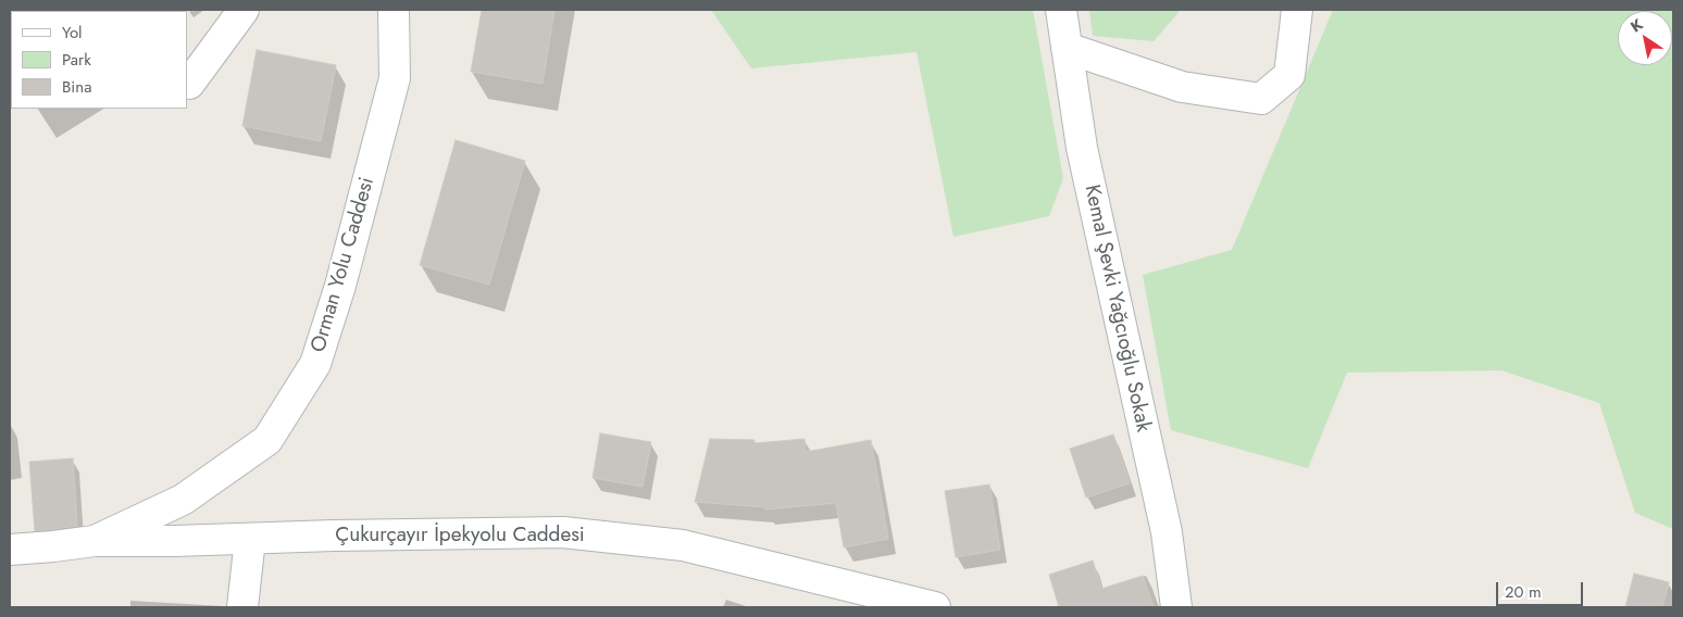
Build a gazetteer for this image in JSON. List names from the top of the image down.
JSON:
{
  "streets": {
    "street": ["Orman Yolu Caddesi", "Kemal Şevki Yağcıoğlu Sokak", "Çukurçayır İpekyolu Caddesi"]
  },
  "crossings": [
    ["Orman Yolu Caddesi", "Çukurçayır İpekyolu Caddesi"]
  ],
  "legend": ["Yol", "Park", "Bina"],
  "scale_bar": "20 m",
  "north": "top left"
}
